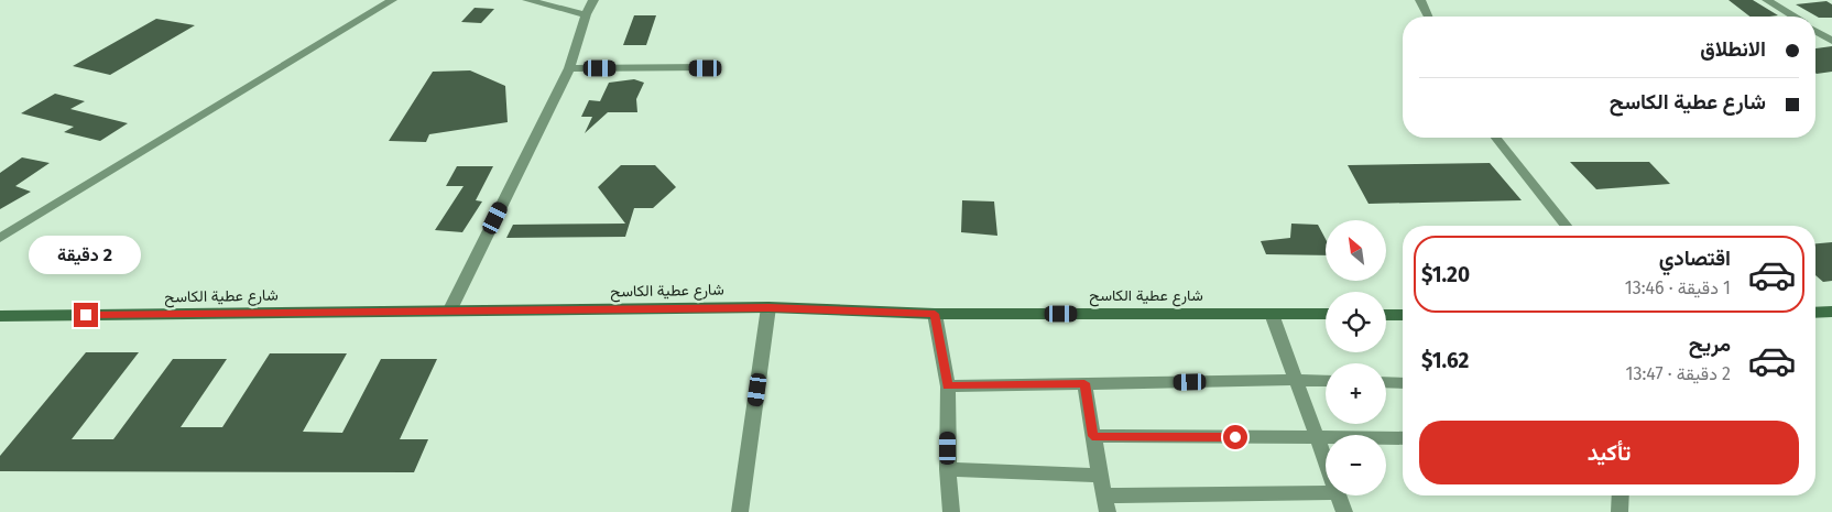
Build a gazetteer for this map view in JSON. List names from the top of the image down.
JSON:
{
  "streets": {
    "street": ["شارع عطية الكاسح"]
  },
  "north": "top left",
  "page": {
    "banner": ["الانطلاق", "شارع عطية الكاسح"],
    "map_buttons": ["+", "−"],
    "bubble": "2 دقيقة",
    "list": [
      {
        "name": "اقتصادي",
        "note": "1 دقيقة · 13:46",
        "value": "$1.20"
      },
      {
        "name": "مريح",
        "note": "2 دقيقة · 13:47",
        "value": "$1.62"
      }
    ],
    "buttons": "تأكيد"
  }
}
